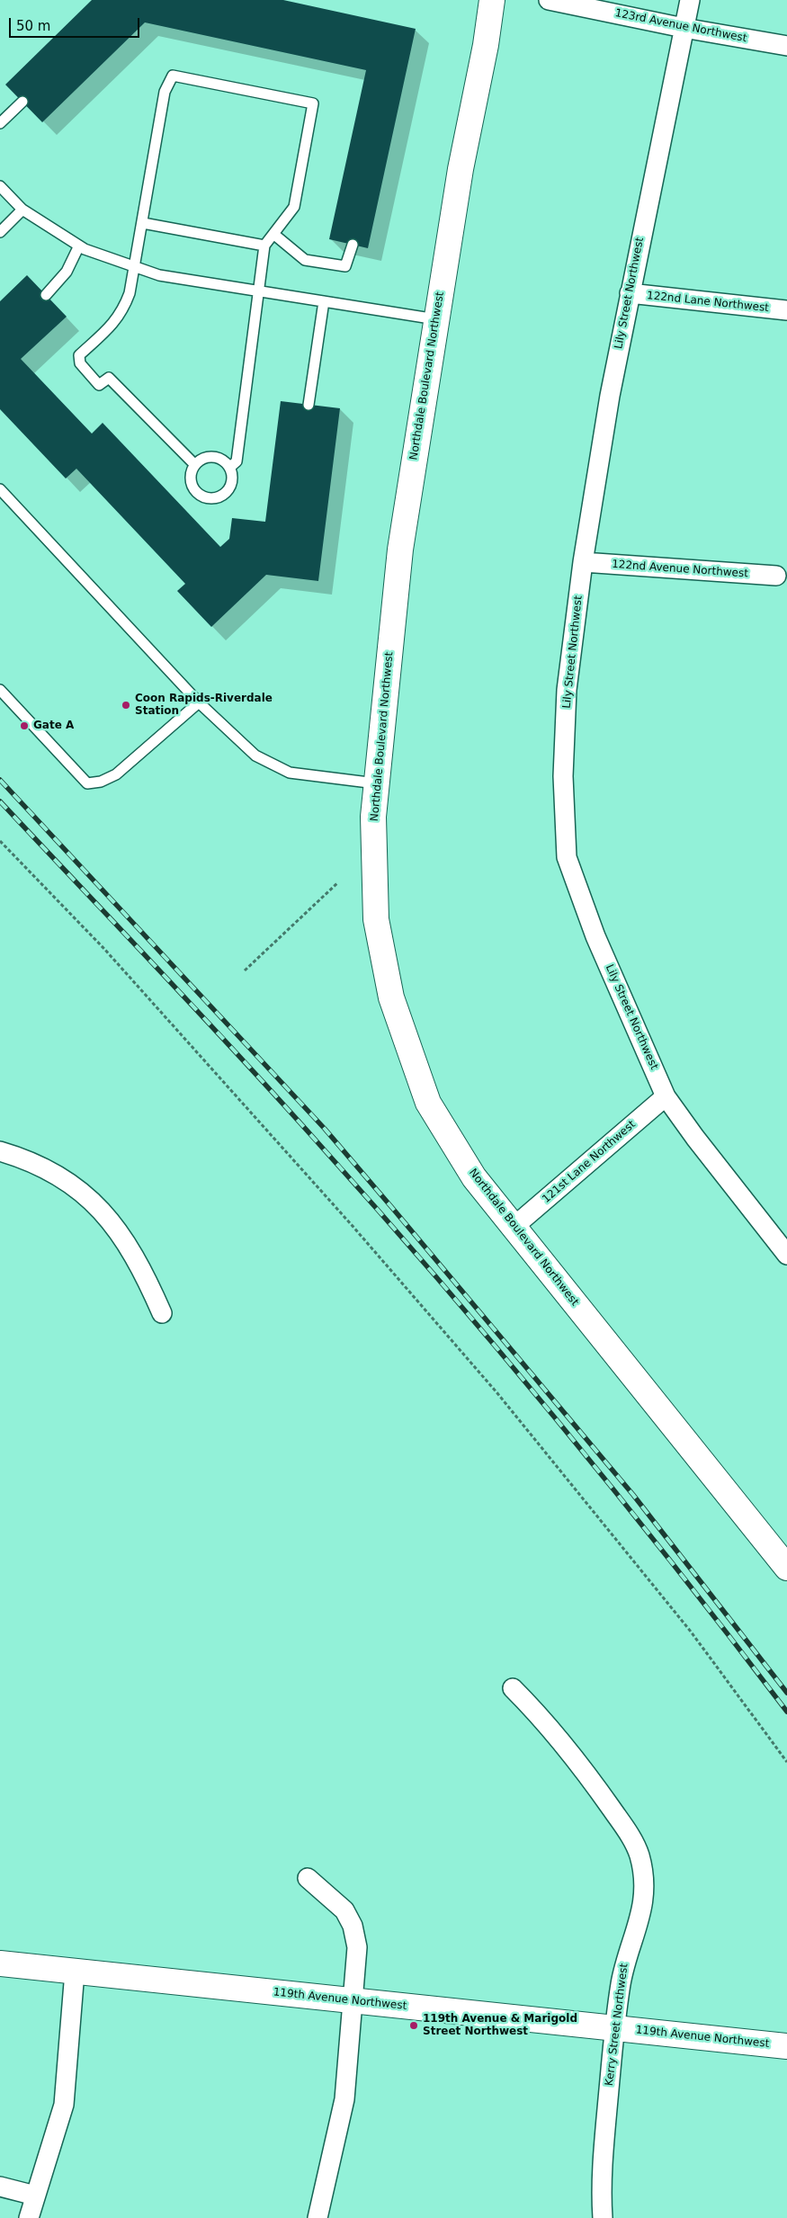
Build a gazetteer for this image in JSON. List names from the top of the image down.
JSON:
{
  "streets": {
    "street": [
      "123rd Avenue Northwest",
      "Lily Street Northwest",
      "122nd Lane Northwest",
      "Northdale Boulevard Northwest",
      "122nd Avenue Northwest",
      "121st Lane Northwest",
      "119th Avenue Northwest",
      "Kerry Street Northwest"
    ]
  },
  "crossings": [
    ["123rd Avenue Northwest", "Lily Street Northwest"],
    ["Lily Street Northwest", "122nd Lane Northwest"],
    ["Lily Street Northwest", "122nd Avenue Northwest"],
    ["Lily Street Northwest", "121st Lane Northwest"],
    ["Northdale Boulevard Northwest", "121st Lane Northwest"],
    ["119th Avenue Northwest", "Kerry Street Northwest"]
  ],
  "places": ["Coon Rapids-Riverdale Station", "Gate A", "119th Avenue & Marigold Street Northwest"],
  "scale_bar": "50 m"
}
